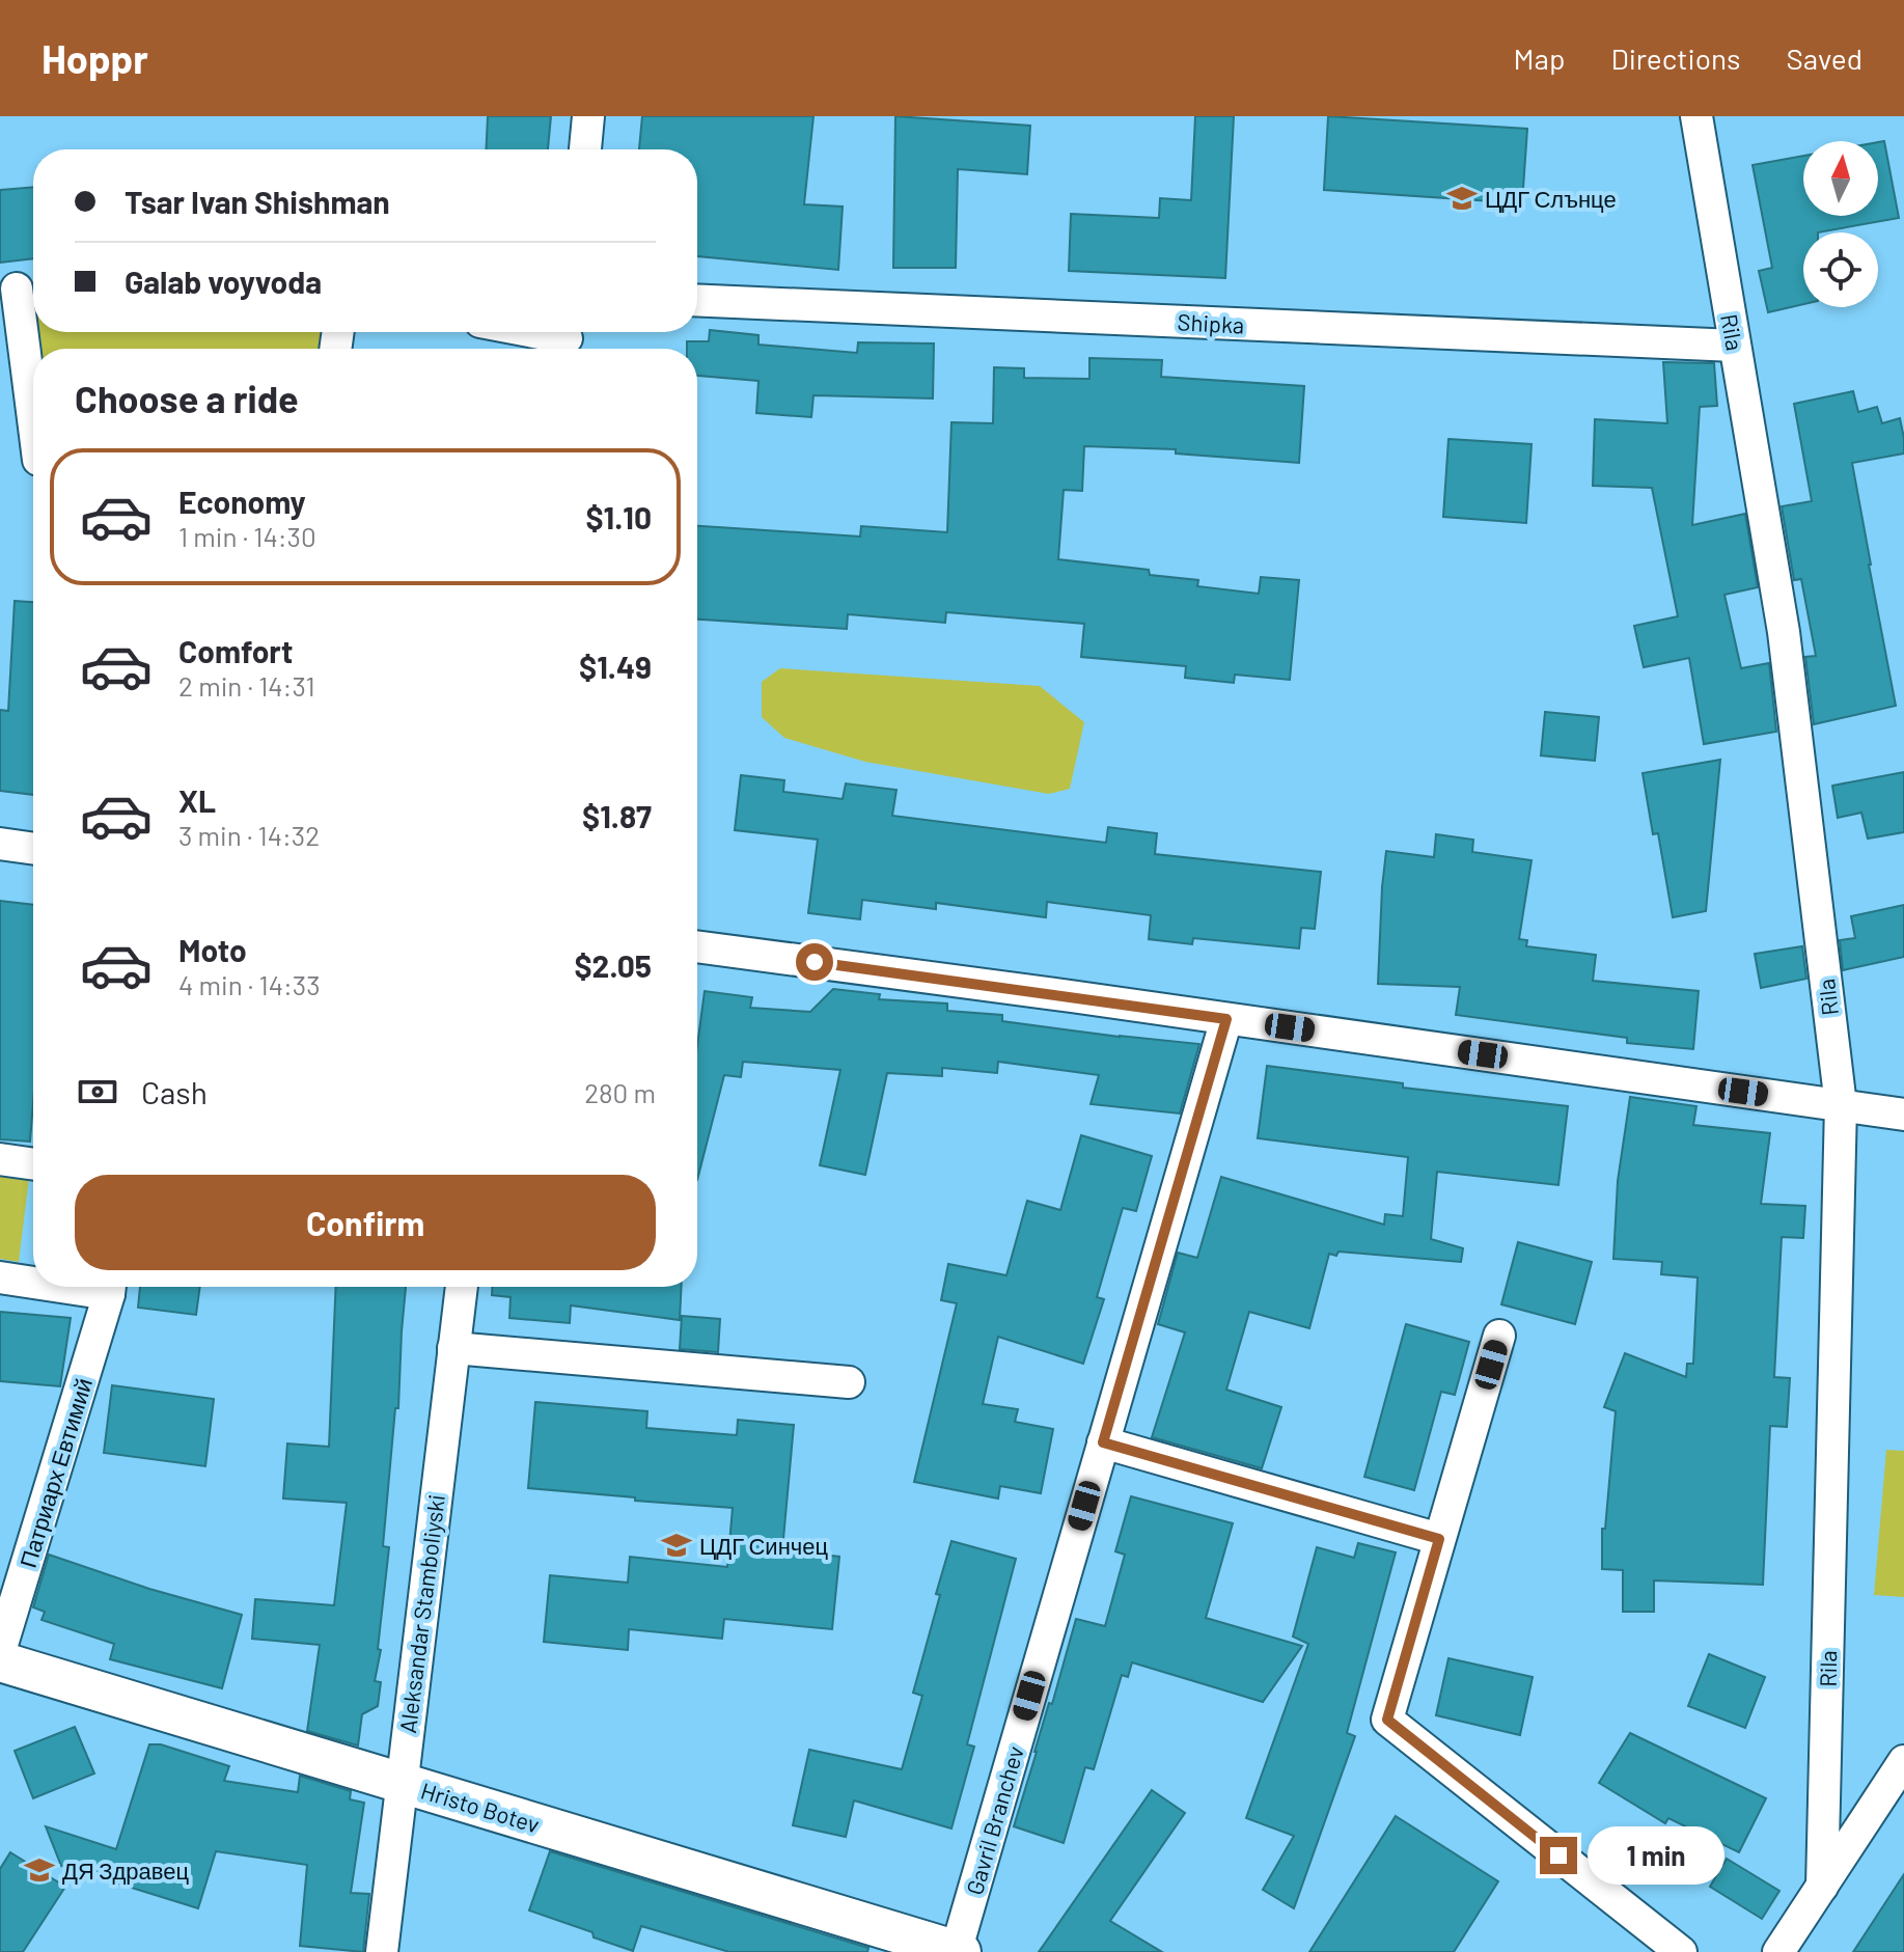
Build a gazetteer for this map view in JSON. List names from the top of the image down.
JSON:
{
  "streets": {
    "street": [
      "Shipka",
      "Rila",
      "Патриарх Евтимий",
      "Aleksandar Stamboliyski",
      "Hristo Botev",
      "Gavril Branchev"
    ]
  },
  "crossings": [
    ["Shipka", "Rila"],
    ["Aleksandar Stamboliyski", "Hristo Botev"],
    ["Hristo Botev", "Gavril Branchev"]
  ],
  "places": {
    "school or university": ["ЦДГ Слънце", "ЦДГ Синчец", "ДЯ Здравец"]
  },
  "north": "top",
  "page": {
    "header": "Hoppr",
    "nav": ["Map", "Directions", "Saved"],
    "banner": ["Tsar Ivan Shishman", "Galab voyvoda"],
    "heading": "Choose a ride",
    "list": [
      {
        "name": "Economy",
        "note": "1 min · 14:30",
        "value": "$1.10"
      },
      {
        "name": "Comfort",
        "note": "2 min · 14:31",
        "value": "$1.49"
      },
      {
        "name": "XL",
        "note": "3 min · 14:32",
        "value": "$1.87"
      },
      {
        "name": "Moto",
        "note": "4 min · 14:33",
        "value": "$2.05"
      }
    ],
    "pay": ["Cash", "280 m"],
    "buttons": "Confirm",
    "bubble": "1 min"
  }
}
